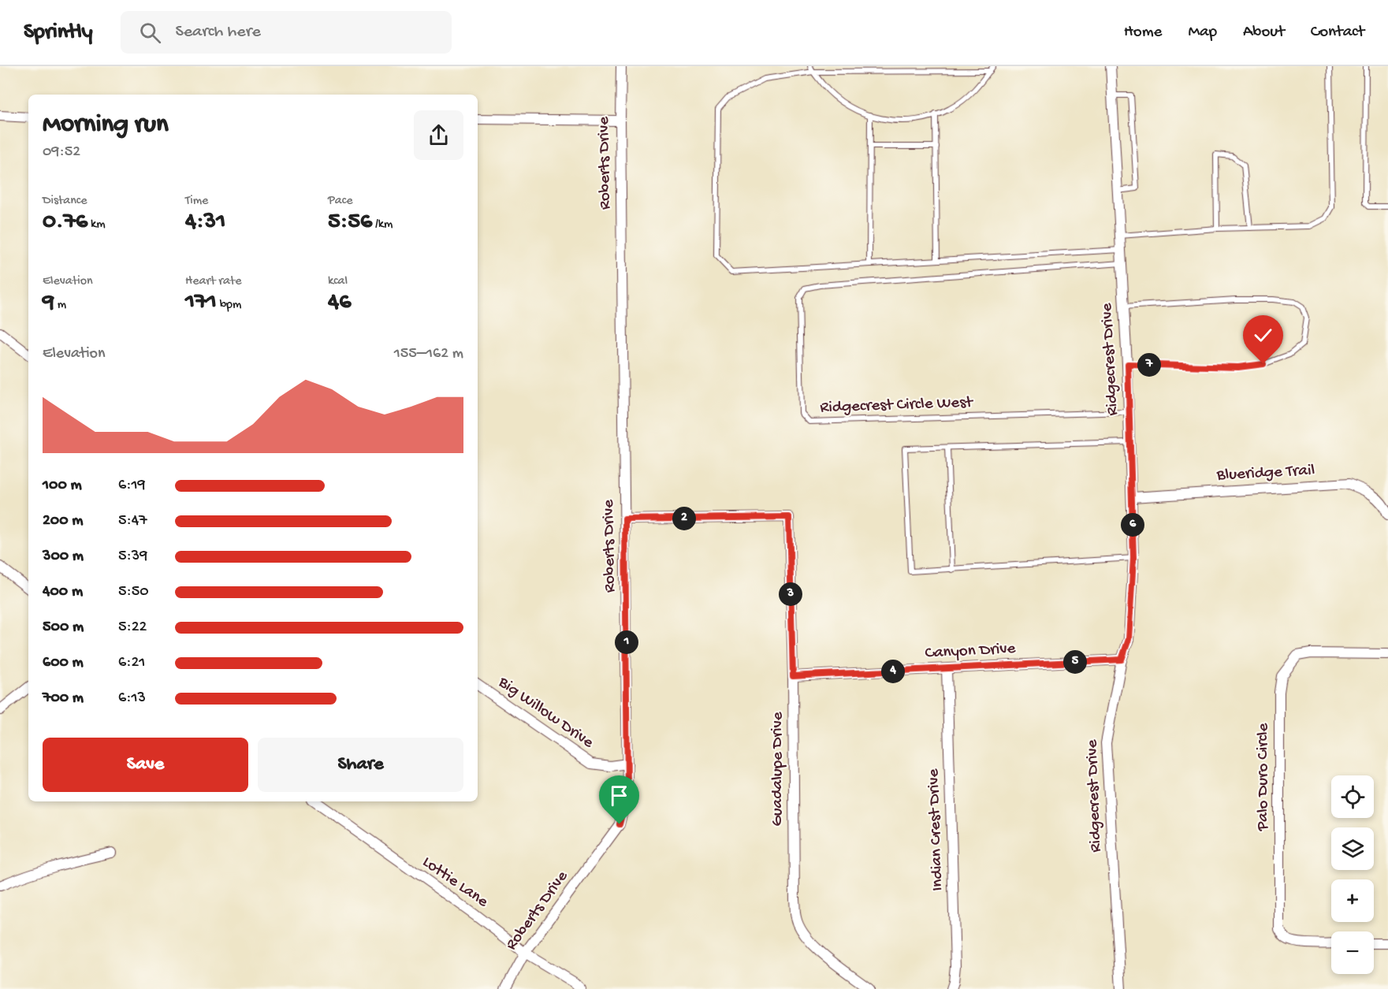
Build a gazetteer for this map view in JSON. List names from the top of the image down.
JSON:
{
  "streets": {
    "street": [
      "Roberts Drive",
      "Ridgecrest Drive",
      "Blueridge Trail",
      "Canyon Drive",
      "Big Willow Drive",
      "Guadalupe Drive",
      "Palo Duro Circle",
      "Indian Crest Drive",
      "Lottie Lane"
    ],
    "lane": ["Ridgecrest Circle West"]
  },
  "crossings": [
    ["Roberts Drive", "Big Willow Drive"],
    ["Roberts Drive", "Guadalupe Drive"],
    ["Roberts Drive", "Lottie Lane"],
    ["Ridgecrest Drive", "Ridgecrest Circle West"],
    ["Ridgecrest Drive", "Blueridge Trail"],
    ["Ridgecrest Drive", "Canyon Drive"],
    ["Canyon Drive", "Guadalupe Drive"],
    ["Canyon Drive", "Indian Crest Drive"]
  ],
  "page": {
    "header": "Sprintly",
    "search": "Search here",
    "nav": [
      "Home",
      "Map",
      "About",
      "Contact"
    ],
    "heading": ["Morning run", "09:52"],
    "stats": [
      ["Distance", "0.76 km"],
      ["Time", "4:31"],
      ["Pace", "5:56 /km"],
      ["Elevation", "9 m"],
      ["Heart rate", "171 bpm"],
      ["kcal", "46"]
    ],
    "chart": ["Elevation", "155–162 m"],
    "pins": [
      "7",
      "2",
      "6",
      "3",
      "1",
      "5",
      "4"
    ],
    "list": [
      {
        "name": "100 m",
        "note": "6:19"
      },
      {
        "name": "200 m",
        "note": "5:47"
      },
      {
        "name": "300 m",
        "note": "5:39"
      },
      {
        "name": "400 m",
        "note": "5:50"
      },
      {
        "name": "500 m",
        "note": "5:22"
      },
      {
        "name": "600 m",
        "note": "6:21"
      },
      {
        "name": "700 m",
        "note": "6:13"
      }
    ],
    "buttons": ["Save", "Share"],
    "map_buttons": ["+", "−"]
  }
}
